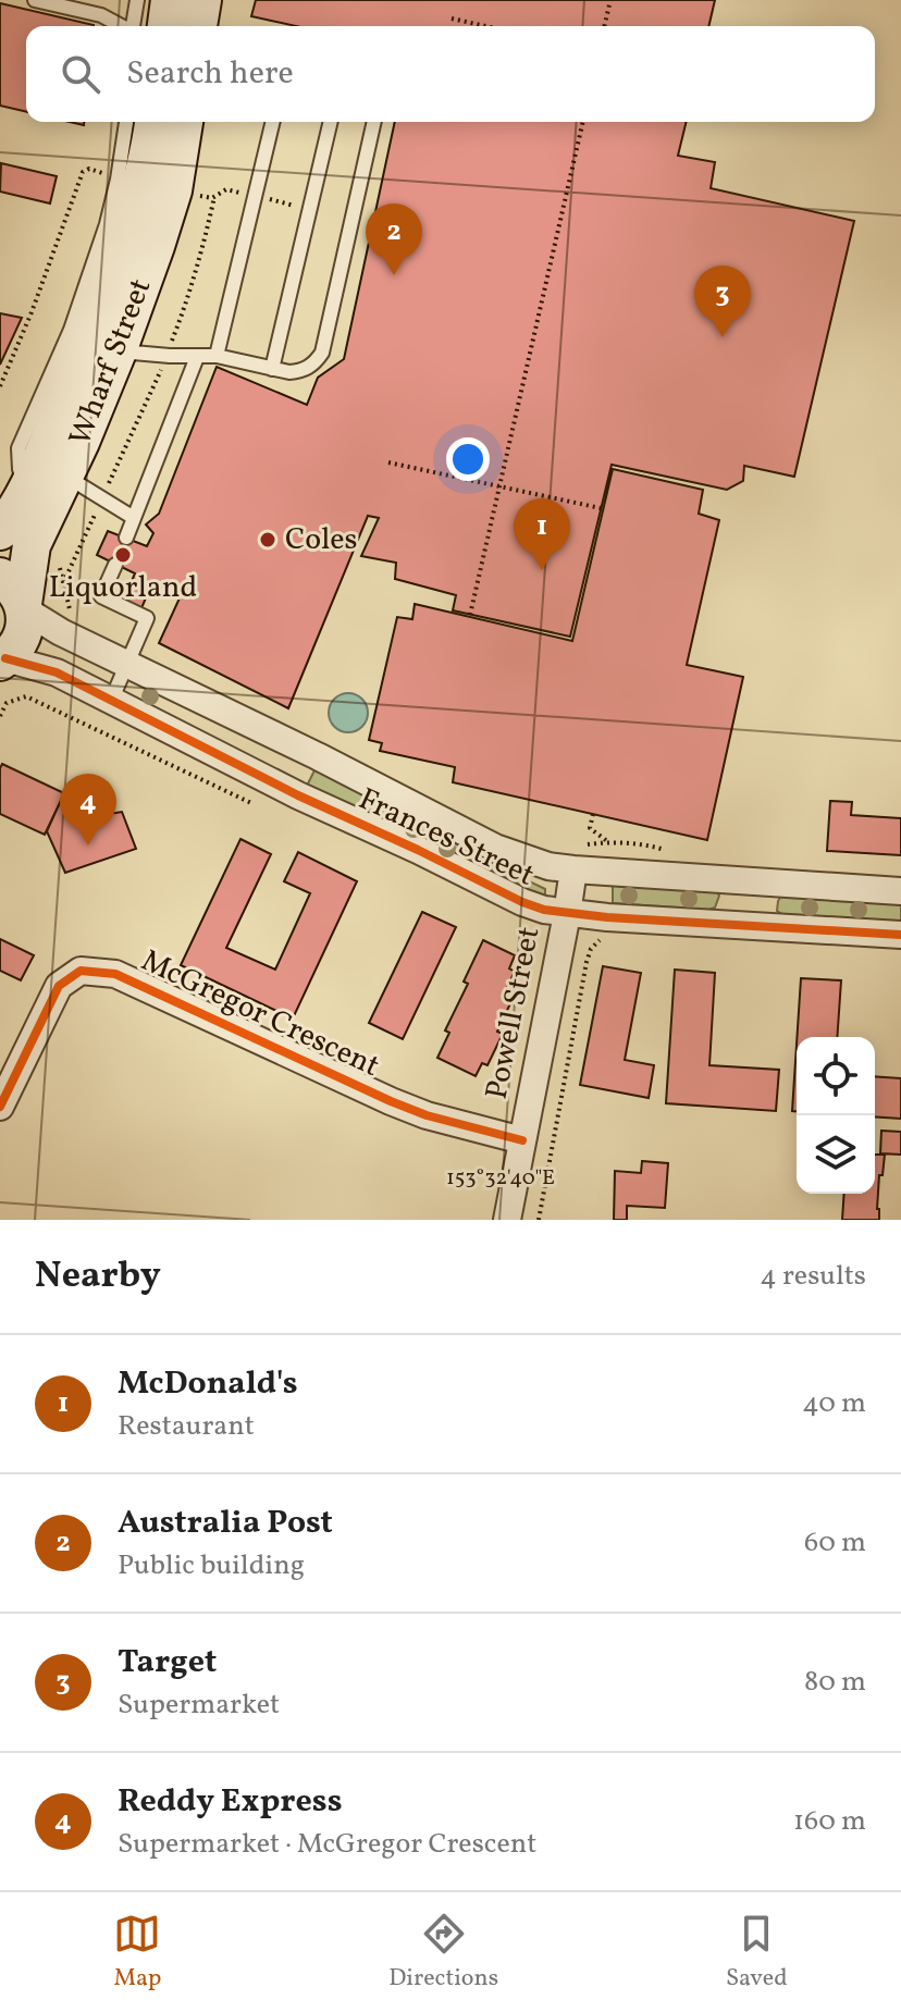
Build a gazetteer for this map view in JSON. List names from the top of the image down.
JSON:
{
  "streets": {
    "main road": ["Wharf Street"],
    "street": ["Frances Street", "Powell Street", "McGregor Crescent"]
  },
  "crossings": [
    ["Wharf Street", "Frances Street"],
    ["Frances Street", "Powell Street"],
    ["Powell Street", "McGregor Crescent"]
  ],
  "places": ["Coles", "Liquorland"],
  "page": {
    "search": "Search here",
    "pins": [
      "2",
      "3",
      "1",
      "4"
    ],
    "heading": ["Nearby", "4 results"],
    "list": [
      {
        "mark": "1",
        "name": "McDonald's",
        "note": "Restaurant",
        "value": "40 m"
      },
      {
        "mark": "2",
        "name": "Australia Post",
        "note": "Public building",
        "value": "60 m"
      },
      {
        "mark": "3",
        "name": "Target",
        "note": "Supermarket",
        "value": "80 m"
      },
      {
        "mark": "4",
        "name": "Reddy Express",
        "note": "Supermarket · McGregor Crescent",
        "value": "160 m"
      }
    ],
    "nav": ["Map", "Directions", "Saved"]
  },
  "coordinates": ["153°32'40\"E"]
}
